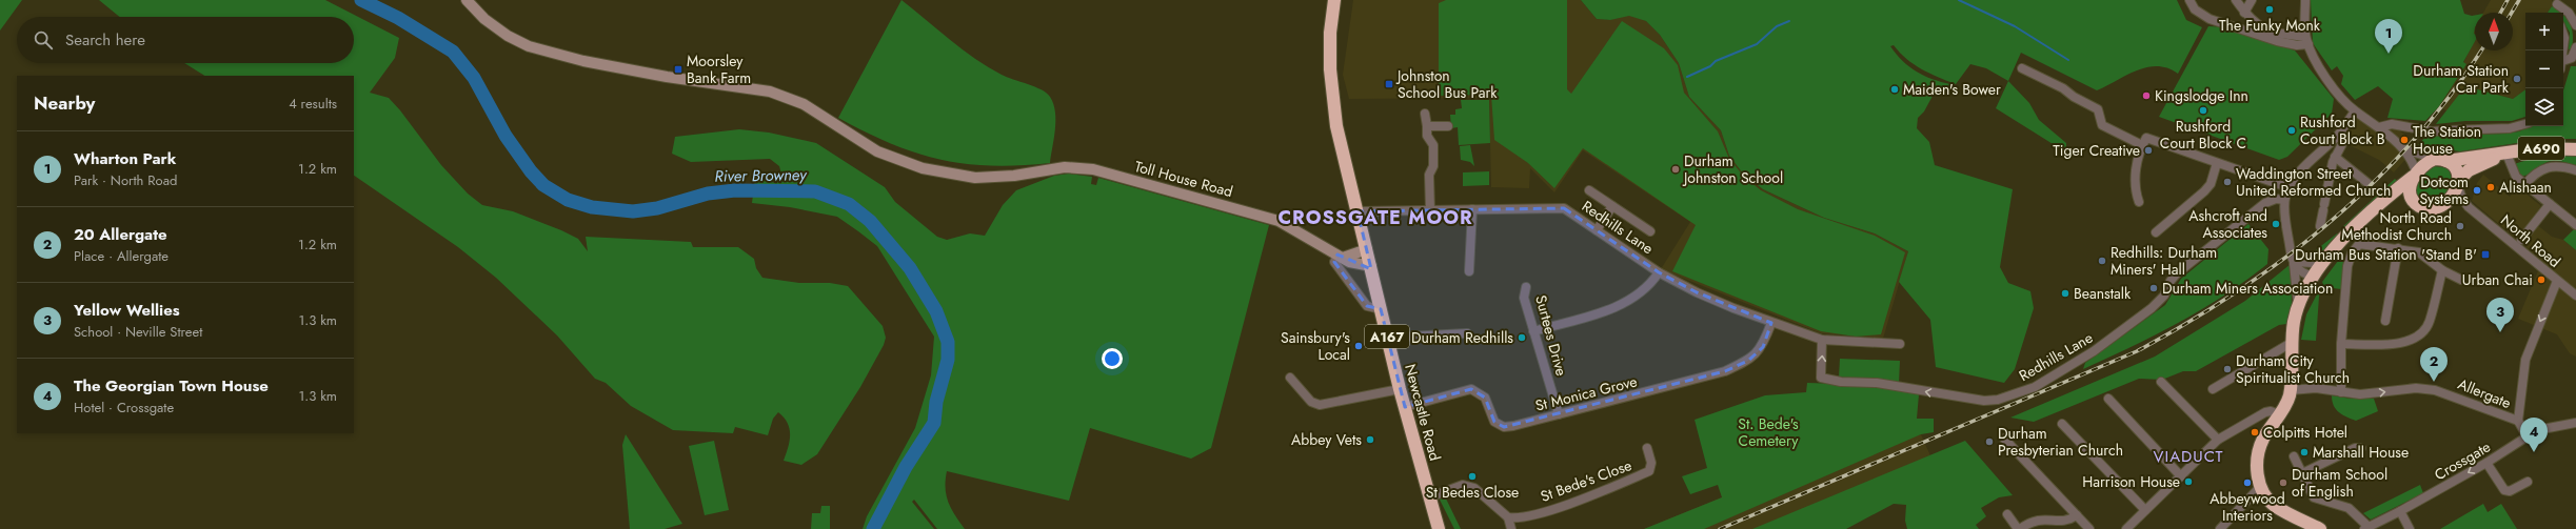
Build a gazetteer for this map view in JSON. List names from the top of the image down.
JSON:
{
  "streets": {
    "highway": ["A690", "A167", "Newcastle Road"],
    "street": [
      "Toll House Road",
      "Redhills Lane",
      "North Road",
      "Surtees Drive",
      "St Monica Grove",
      "Allergate",
      "Crossgate",
      "St Bede's Close"
    ]
  },
  "crossings": [
    ["A690", "North Road"],
    ["A690", "Allergate"],
    ["Toll House Road", "Newcastle Road"],
    ["Redhills Lane", "A167"],
    ["Redhills Lane", "St Monica Grove"],
    ["Redhills Lane", "Newcastle Road"],
    ["Surtees Drive", "St Monica Grove"],
    ["A167", "Newcastle Road"],
    ["St Monica Grove", "Newcastle Road"]
  ],
  "one_way": ["Redhills Lane", "Allergate", "Crossgate"],
  "districts": ["CROSSGATE MOOR", "VIADUCT"],
  "water": ["River Browney"],
  "parks": ["St. Bede's Cemetery"],
  "places": {
    "other": [
      "The Funky Monk",
      "Durham Station Car Park",
      "Maiden's Bower",
      "Kingslodge Inn",
      "Rushford Court Block C",
      "Rushford Court Block B",
      "The Station House",
      "Tiger Creative",
      "Durham Johnston School",
      "Waddington Street United Reformed Church",
      "Alishaan",
      "Dotcom Systems",
      "Ashcroft and Associates",
      "North Road Methodist Church",
      "Redhills: Durham Miners' Hall",
      "Urban Chai",
      "Durham Miners Association",
      "Beanstalk",
      "Durham Redhills",
      "Sainsbury's Local",
      "Durham City Spiritualist Church",
      "Colpitts Hotel",
      "Abbey Vets",
      "Durham Presbyterian Church",
      "Marshall House",
      "St Bedes Close",
      "Harrison House",
      "Abbeywood Interiors",
      "Durham School of English"
    ],
    "transit": ["Moorsley Bank Farm", "Johnston School Bus Park", "Durham Bus Station 'Stand B'"]
  },
  "north": "top",
  "page": {
    "map_buttons": ["+", "−"],
    "search": "Search here",
    "pins": [
      "1",
      "3",
      "2",
      "4"
    ],
    "heading": ["Nearby", "4 results"],
    "list": [
      {
        "mark": "1",
        "name": "Wharton Park",
        "note": "Park · North Road",
        "value": "1.2 km"
      },
      {
        "mark": "2",
        "name": "20 Allergate",
        "note": "Place · Allergate",
        "value": "1.2 km"
      },
      {
        "mark": "3",
        "name": "Yellow Wellies",
        "note": "School · Neville Street",
        "value": "1.3 km"
      },
      {
        "mark": "4",
        "name": "The Georgian Town House",
        "note": "Hotel · Crossgate",
        "value": "1.3 km"
      }
    ]
  }
}
